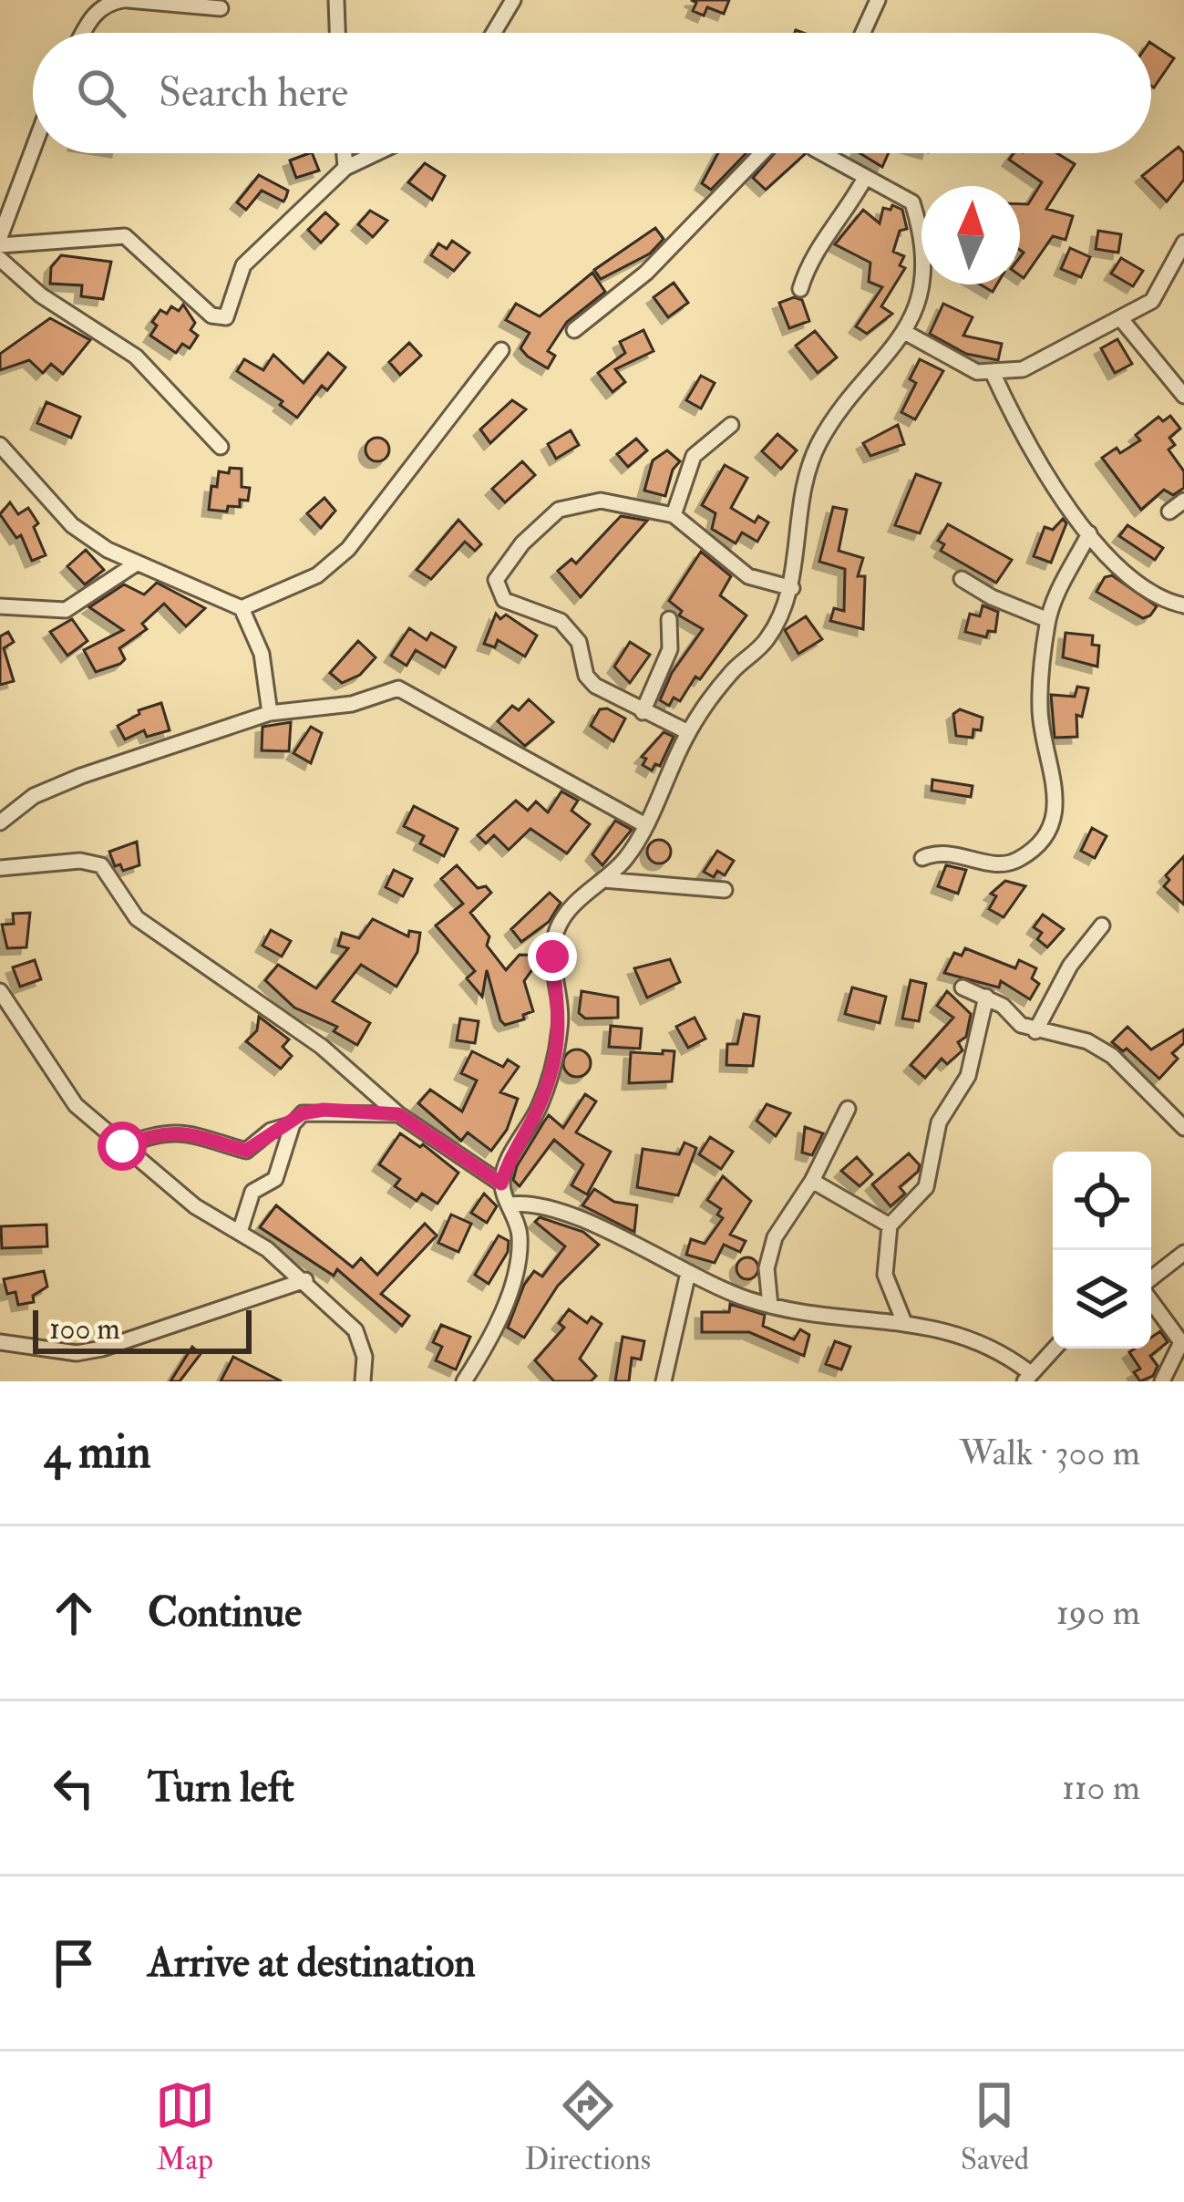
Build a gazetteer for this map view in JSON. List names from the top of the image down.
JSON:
{
  "scale_bar": "100 m",
  "north": "top",
  "page": {
    "search": "Search here",
    "scale": "100 m",
    "heading": ["4 min", "Walk · 300 m"],
    "list": [
      ["Continue", "190 m"],
      ["Turn left", "110 m"],
      "Arrive at destination"
    ],
    "nav": ["Map", "Directions", "Saved"]
  }
}
